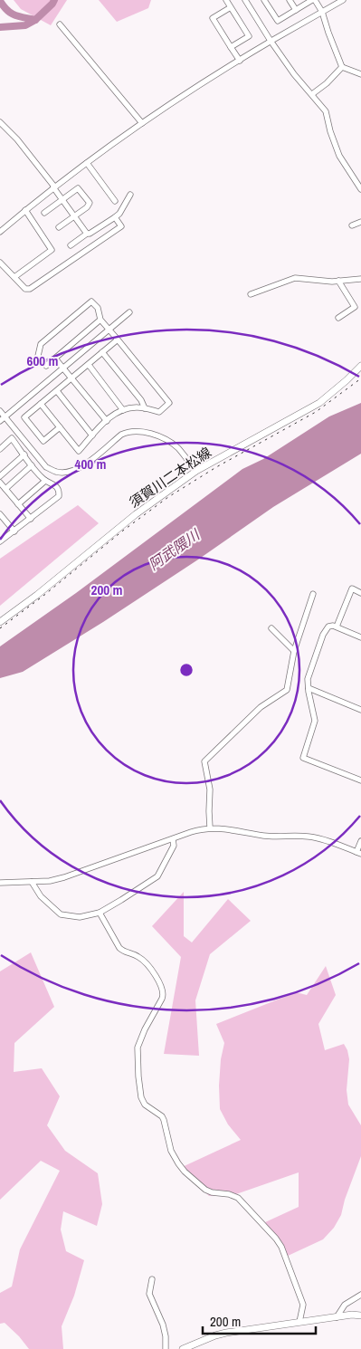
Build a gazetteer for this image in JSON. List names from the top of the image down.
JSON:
{
  "streets": {
    "main road": ["須賀川二本松線"]
  },
  "water": ["阿武隈川"],
  "scale_bar": "200 m",
  "rings": ["600 m", "400 m", "200 m"]
}
